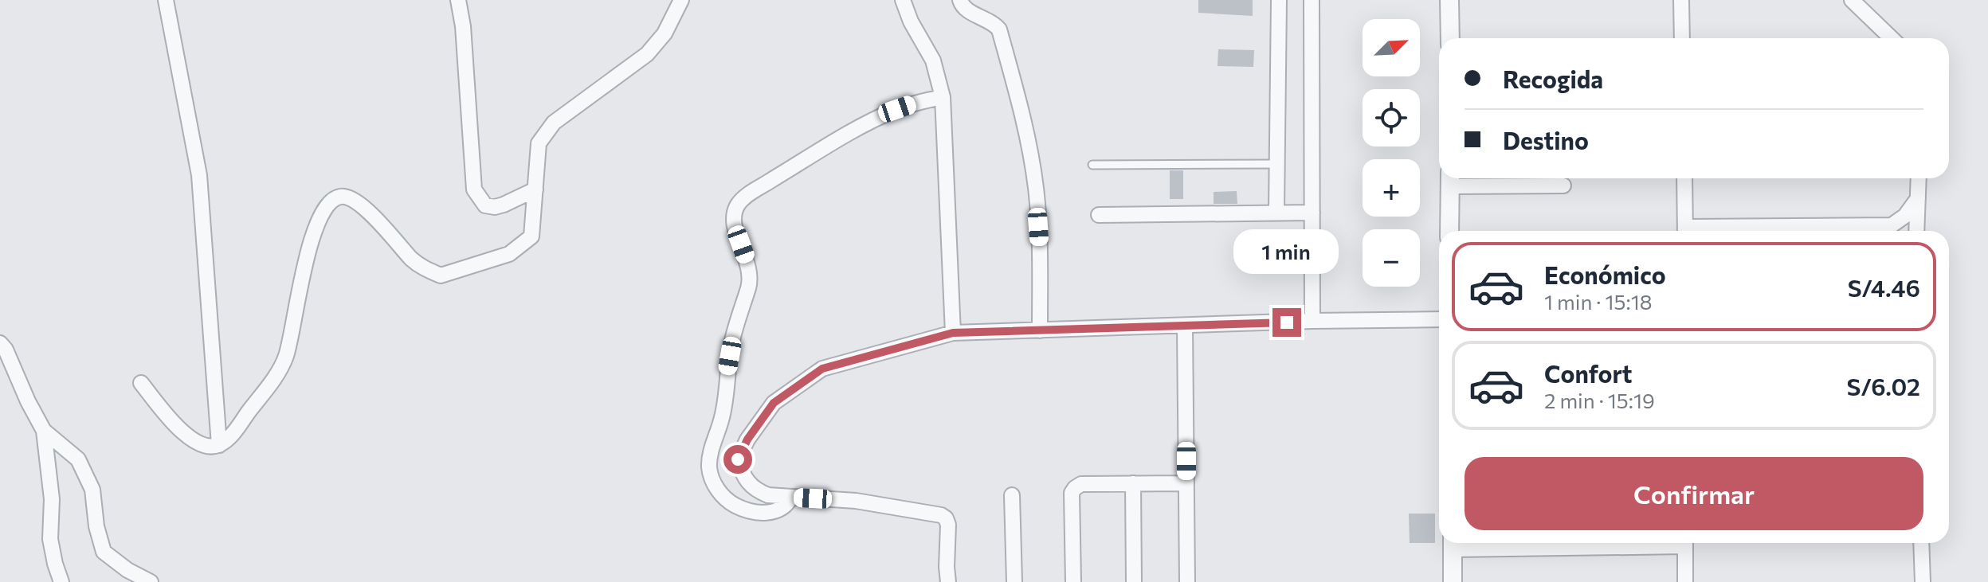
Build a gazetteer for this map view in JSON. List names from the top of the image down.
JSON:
{
  "north": "top right",
  "page": {
    "map_buttons": ["+", "−"],
    "banner": ["Recogida", "Destino"],
    "bubble": "1 min",
    "list": [
      {
        "name": "Económico",
        "note": "1 min · 15:18",
        "value": "S/4.46"
      },
      {
        "name": "Confort",
        "note": "2 min · 15:19",
        "value": "S/6.02"
      }
    ],
    "buttons": "Confirmar"
  }
}
